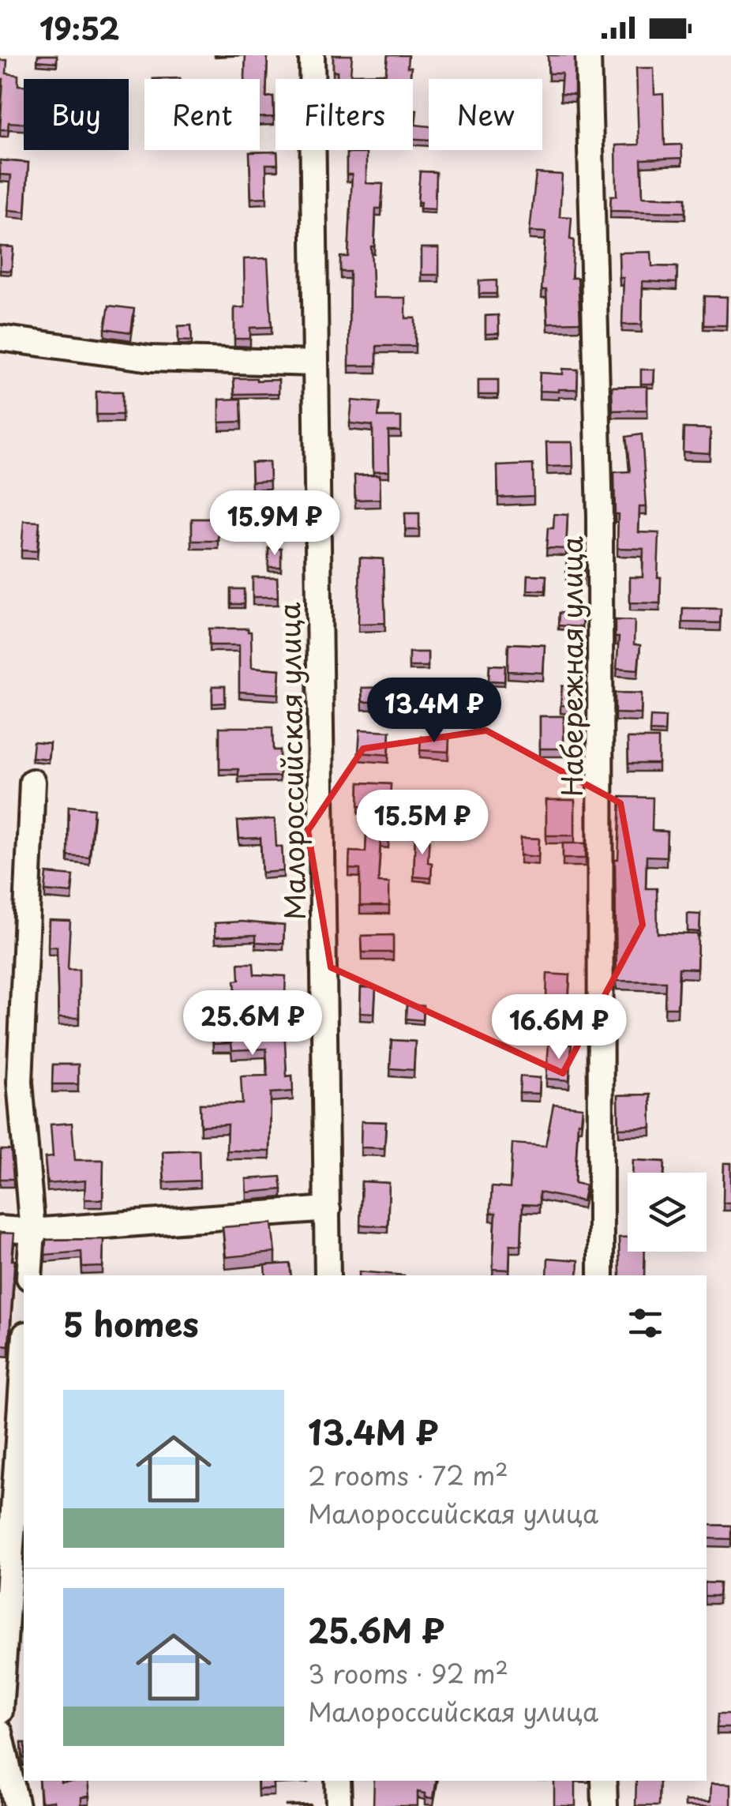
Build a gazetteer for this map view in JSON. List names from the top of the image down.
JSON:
{
  "streets": {
    "street": ["Набережная улица", "Малороссийская улица"]
  },
  "page": {
    "status": "19:52",
    "chip": [
      "Buy",
      "Rent",
      "Filters",
      "New"
    ],
    "price": [
      "15.9M ₽",
      "13.4M ₽",
      "15.5M ₽",
      "25.6M ₽",
      "16.6M ₽"
    ],
    "heading": "5 homes",
    "list": [
      {
        "name": "13.4M ₽",
        "note": "2 rooms · 72 m² · Малороссийская улица"
      },
      {
        "name": "25.6M ₽",
        "note": "3 rooms · 92 m² · Малороссийская улица"
      }
    ]
  }
}
